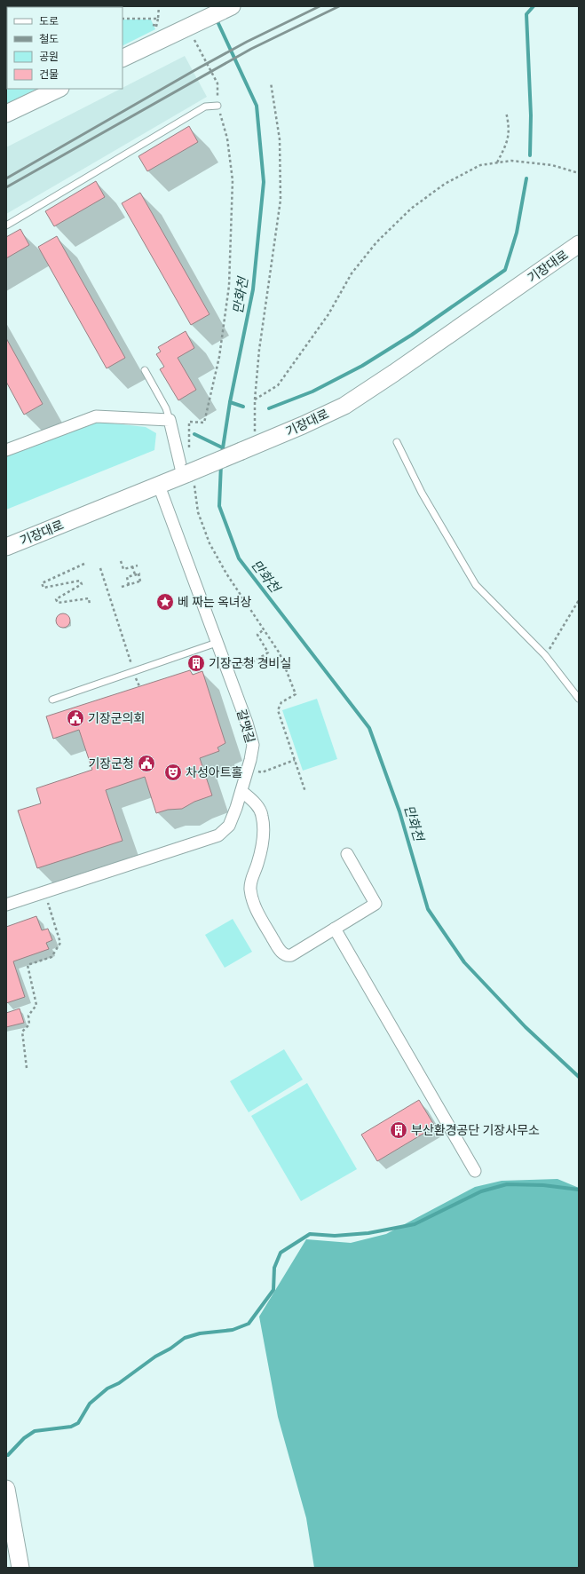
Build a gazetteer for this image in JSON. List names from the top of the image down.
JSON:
{
  "streets": {
    "main road": ["기장대로"],
    "street": ["갈맷길"]
  },
  "crossings": [
    ["기장대로", "갈맷길"]
  ],
  "water": ["만화천"],
  "places": {
    "place": ["베 짜는 옥녀상"],
    "building": ["기장군청 경비실", "부산환경공단 기장사무소"],
    "public building": ["기장군의회", "기장군청"],
    "theatre": ["차성아트홀"]
  },
  "legend": [
    "도로",
    "철도",
    "공원",
    "건물"
  ]
}
